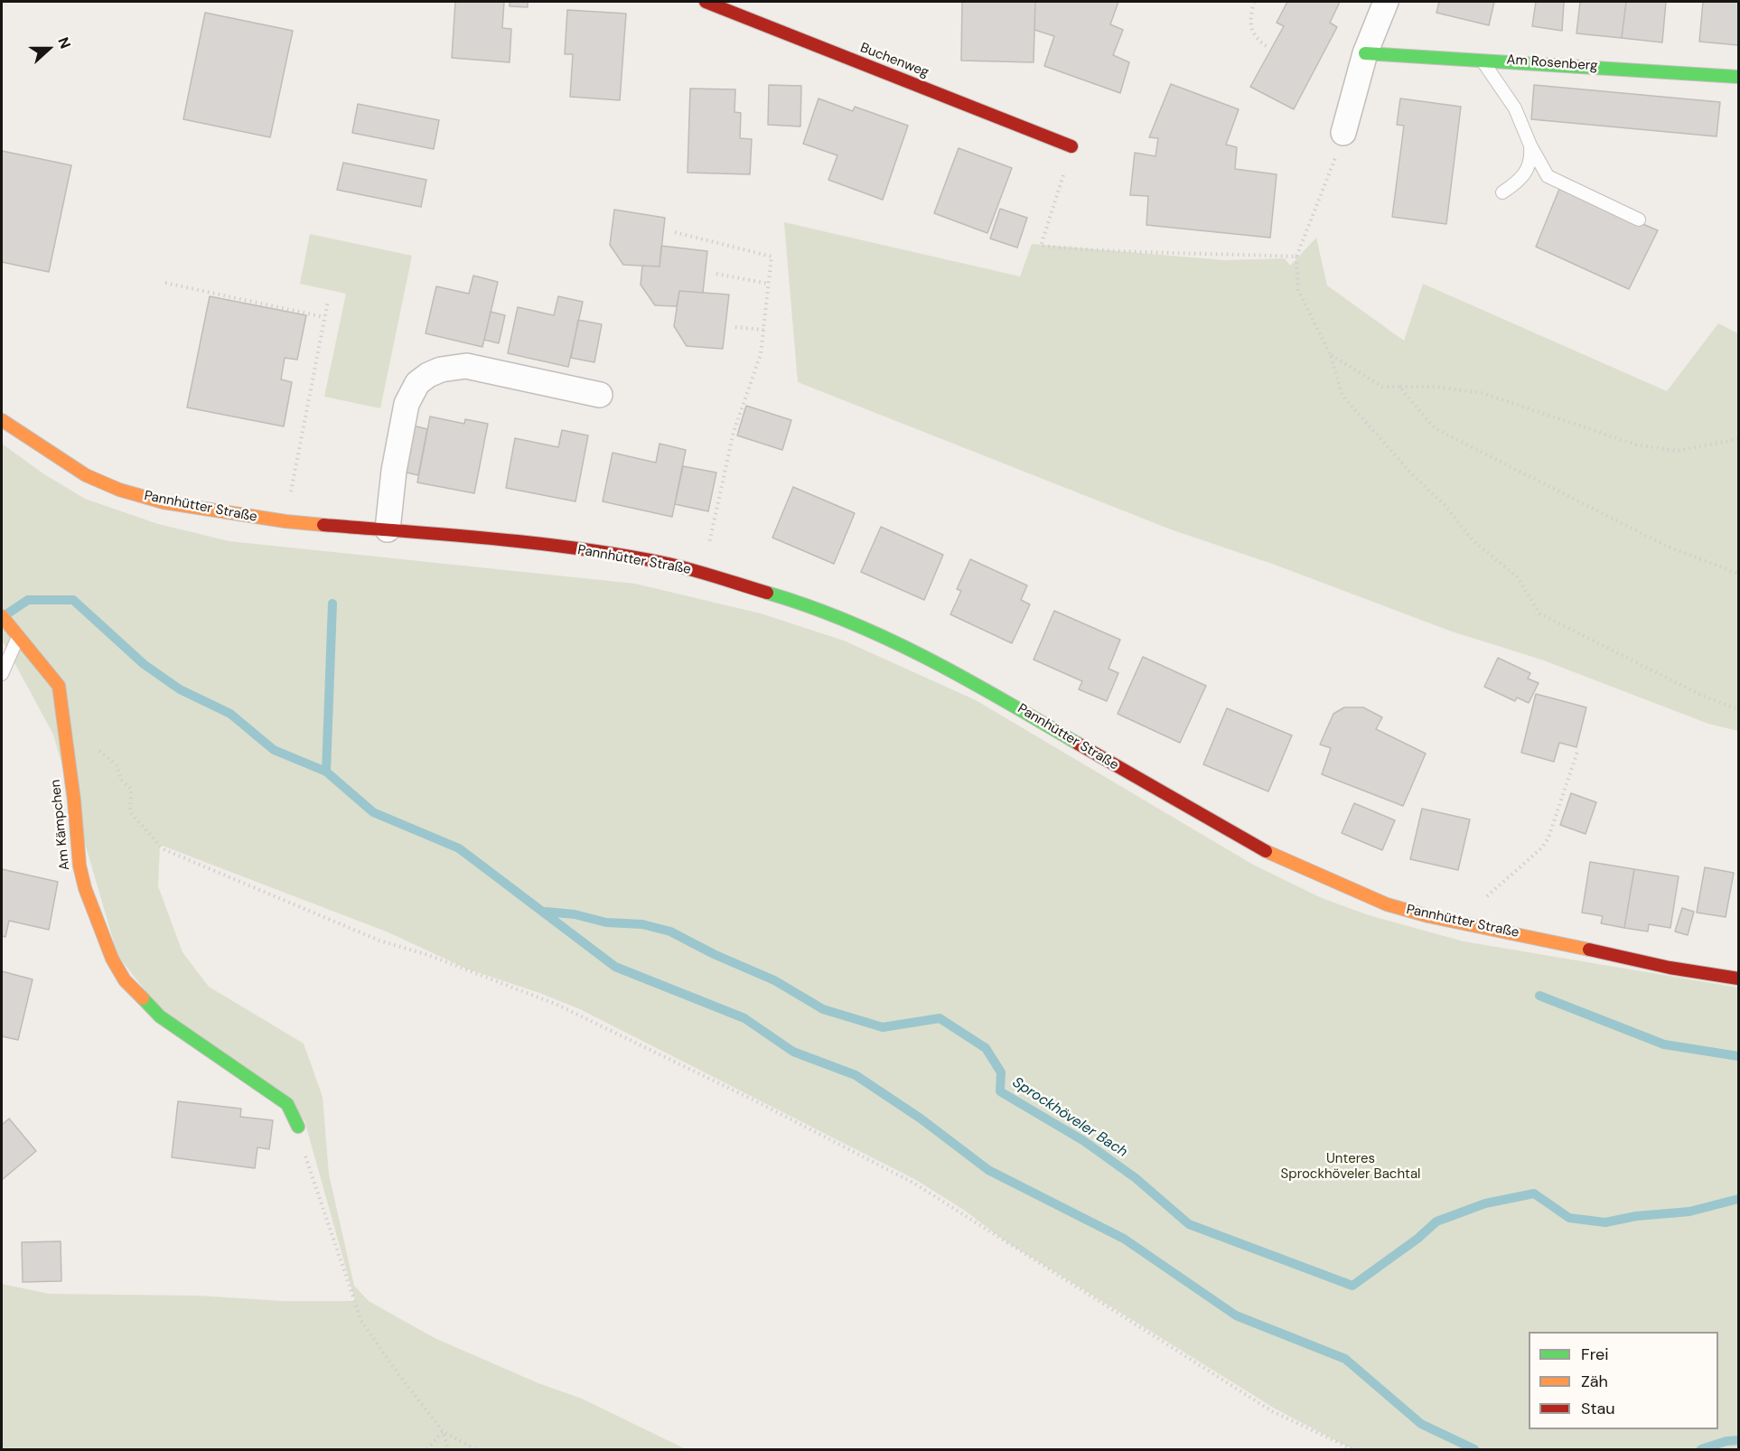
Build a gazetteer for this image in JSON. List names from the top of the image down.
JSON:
{
  "streets": {
    "street": [
      "Buchenweg",
      "Am Rosenberg",
      "Pannhütter Straße",
      "Am Kämpchen"
    ]
  },
  "water": ["Sprockhöveler Bach"],
  "parks": ["Unteres Sprockhöveler Bachtal"],
  "legend": ["Frei", "Zäh", "Stau"],
  "north": "right"
}
